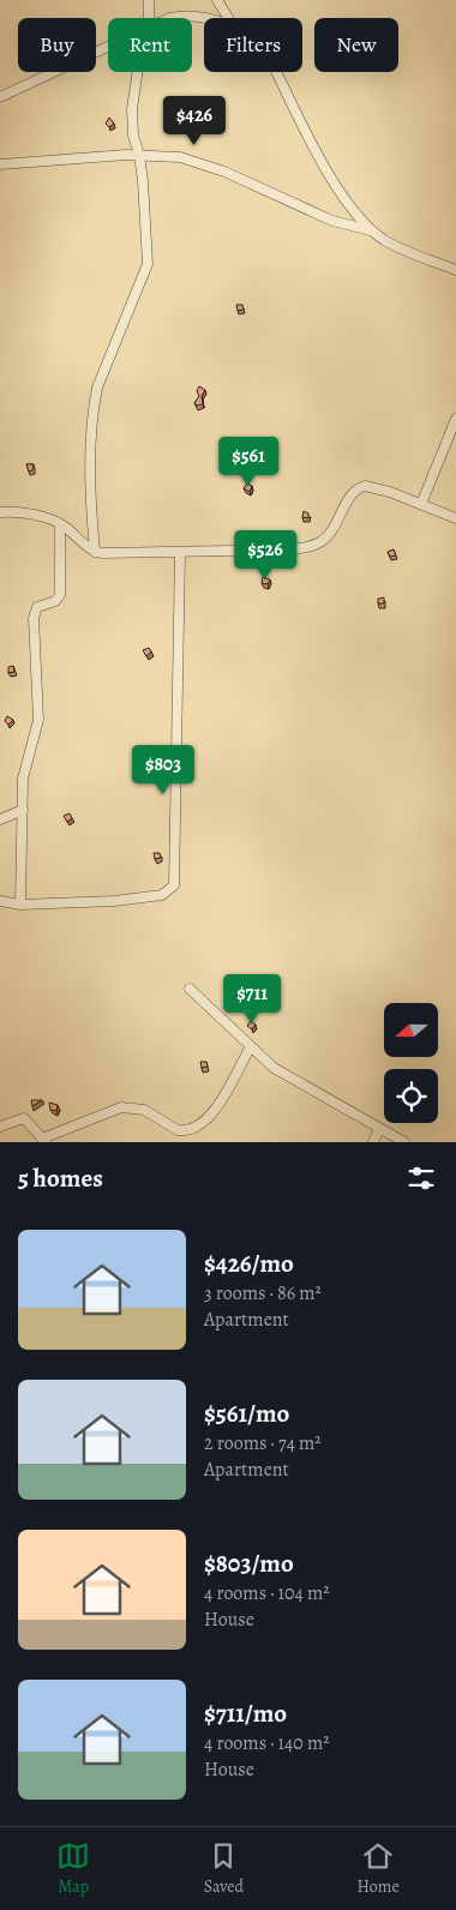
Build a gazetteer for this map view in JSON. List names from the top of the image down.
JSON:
{
  "north": "left",
  "page": {
    "chip": [
      "Buy",
      "Rent",
      "Filters",
      "New"
    ],
    "price": [
      "$426",
      "$561",
      "$526",
      "$803",
      "$711"
    ],
    "heading": "5 homes",
    "list": [
      {
        "name": "$426/mo",
        "note": "3 rooms · 86 m² · Apartment"
      },
      {
        "name": "$561/mo",
        "note": "2 rooms · 74 m² · Apartment"
      },
      {
        "name": "$803/mo",
        "note": "4 rooms · 104 m² · House"
      },
      {
        "name": "$711/mo",
        "note": "4 rooms · 140 m² · House"
      }
    ],
    "tabs": ["Map", "Saved", "Home"]
  }
}
